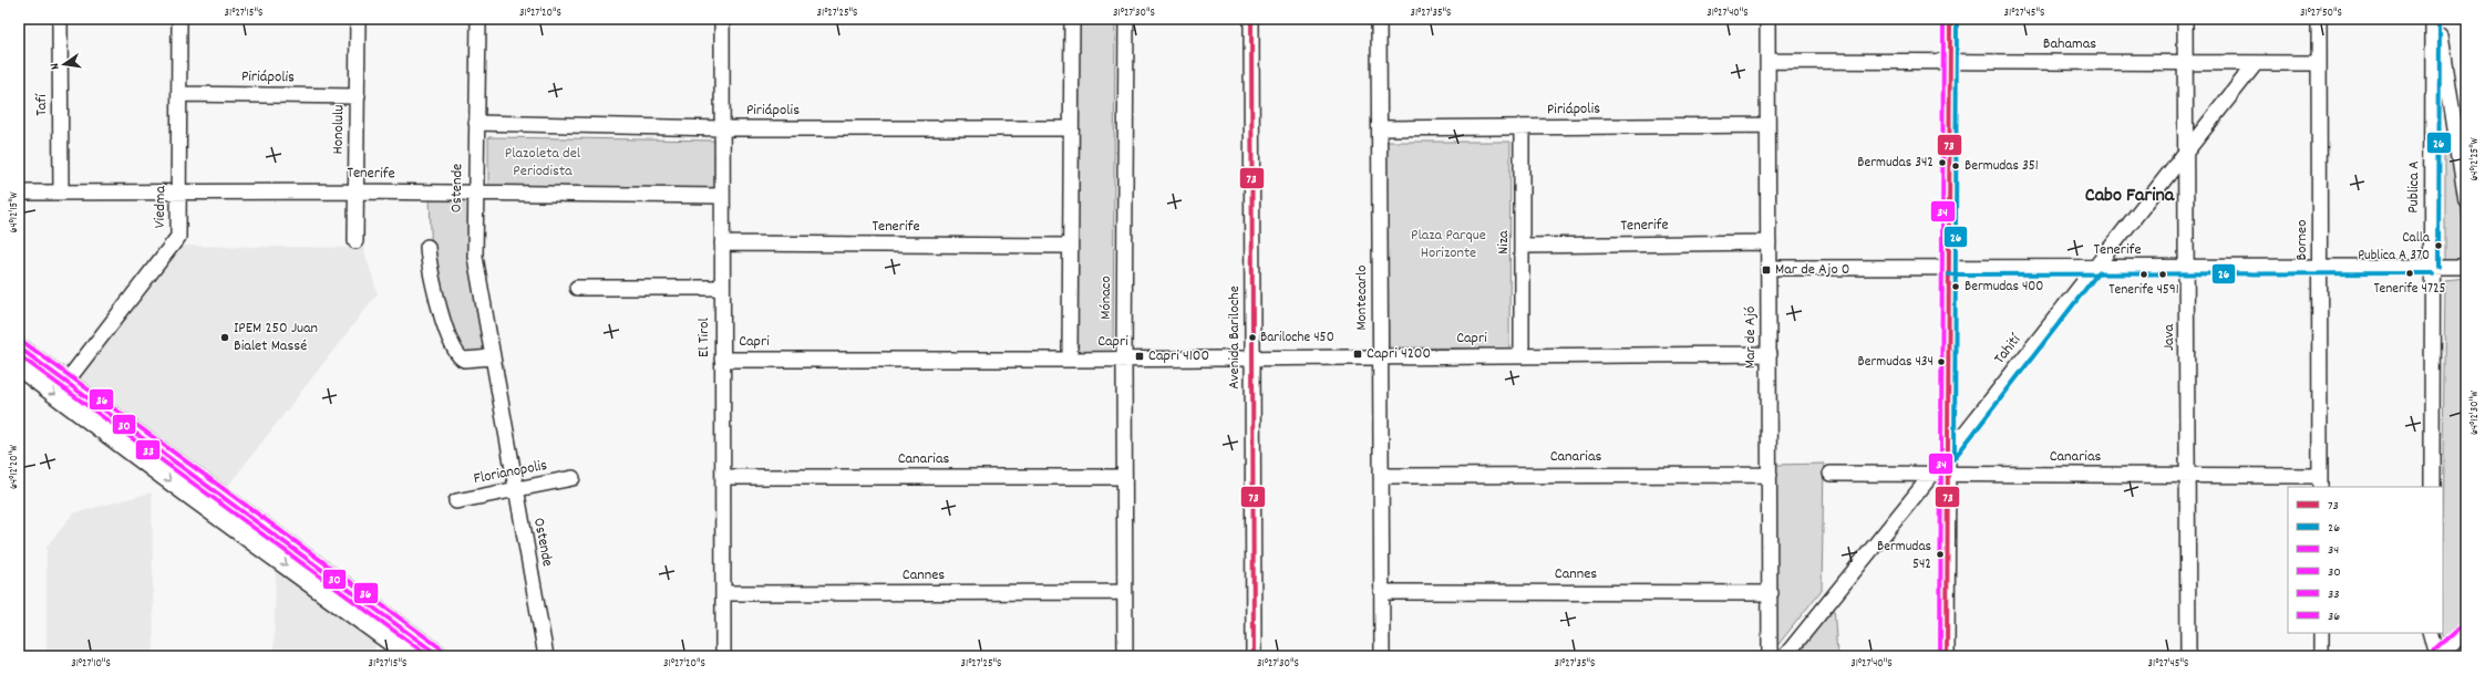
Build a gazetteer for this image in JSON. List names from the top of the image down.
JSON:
{
  "streets": {
    "street": [
      "Bahamas",
      "Piriápolis",
      "Tafí",
      "Honolulu",
      "Tenerife",
      "Publica A",
      "Ostende",
      "Viedma",
      "Borneo",
      "Niza",
      "Mónaco",
      "Montecarlo",
      "El Tirol",
      "Avenida Bariloche",
      "Mar de Ajó",
      "Java",
      "Capri",
      "Tahití",
      "Canarias",
      "Florianopolis",
      "Cannes"
    ]
  },
  "crossings": [
    ["Bahamas", "Borneo"],
    ["Bahamas", "Mar de Ajó"],
    ["Bahamas", "Java"],
    ["Bahamas", "Tahití"],
    ["Piriápolis", "Honolulu"],
    ["Piriápolis", "Ostende"],
    ["Piriápolis", "Viedma"],
    ["Piriápolis", "Niza"],
    ["Piriápolis", "Montecarlo"],
    ["Piriápolis", "El Tirol"],
    ["Piriápolis", "Mar de Ajó"],
    ["Tafí", "Tenerife"],
    ["Honolulu", "Tenerife"],
    ["Tenerife", "Publica A"],
    ["Tenerife", "Ostende"],
    ["Tenerife", "Viedma"],
    ["Tenerife", "Borneo"],
    ["Tenerife", "Niza"],
    ["Tenerife", "El Tirol"],
    ["Tenerife", "Mar de Ajó"],
    ["Tenerife", "Java"],
    ["Tenerife", "Tahití"],
    ["Ostende", "Florianopolis"],
    ["Borneo", "Canarias"],
    ["Niza", "Capri"],
    ["Mónaco", "Capri"],
    ["Mónaco", "Canarias"],
    ["Mónaco", "Cannes"],
    ["Montecarlo", "Capri"],
    ["Montecarlo", "Canarias"],
    ["Montecarlo", "Cannes"],
    ["El Tirol", "Capri"],
    ["El Tirol", "Canarias"],
    ["El Tirol", "Cannes"],
    ["Avenida Bariloche", "Capri"],
    ["Mar de Ajó", "Capri"],
    ["Mar de Ajó", "Canarias"],
    ["Mar de Ajó", "Cannes"],
    ["Java", "Tahití"],
    ["Java", "Canarias"],
    ["Tahití", "Canarias"]
  ],
  "districts": ["Cabo Farina"],
  "parks": ["Plazoleta del Periodista", "Plaza Parque Horizonte"],
  "places": {
    "other": [
      "Bermudas 342",
      "Bermudas 351",
      "Calla Publica A 370",
      "Tenerife 4725",
      "Tenerife 4591",
      "Bermudas 400",
      "IPEM 250 Juan Bialet Massé",
      "Bariloche 450",
      "Bermudas 434",
      "Bermudas 542"
    ],
    "transit": ["Mar de Ajo 0", "Capri 4200", "Capri 4100"]
  },
  "lines": [
    "transit line 73",
    "transit line 26",
    "transit line 34",
    "transit line 36",
    "transit line 30",
    "transit line 33"
  ],
  "legend": [
    "73",
    "26",
    "34",
    "30",
    "33",
    "36"
  ],
  "north": "left",
  "coordinates": [
    "31°27'15\"S",
    "31°27'20\"S",
    "31°27'25\"S",
    "31°27'30\"S",
    "31°27'35\"S",
    "31°27'40\"S",
    "31°27'45\"S",
    "31°27'50\"S",
    "64°12'25\"W",
    "64°12'15\"W",
    "64°12'30\"W",
    "64°12'20\"W",
    "31°27'10\"S"
  ]
}
